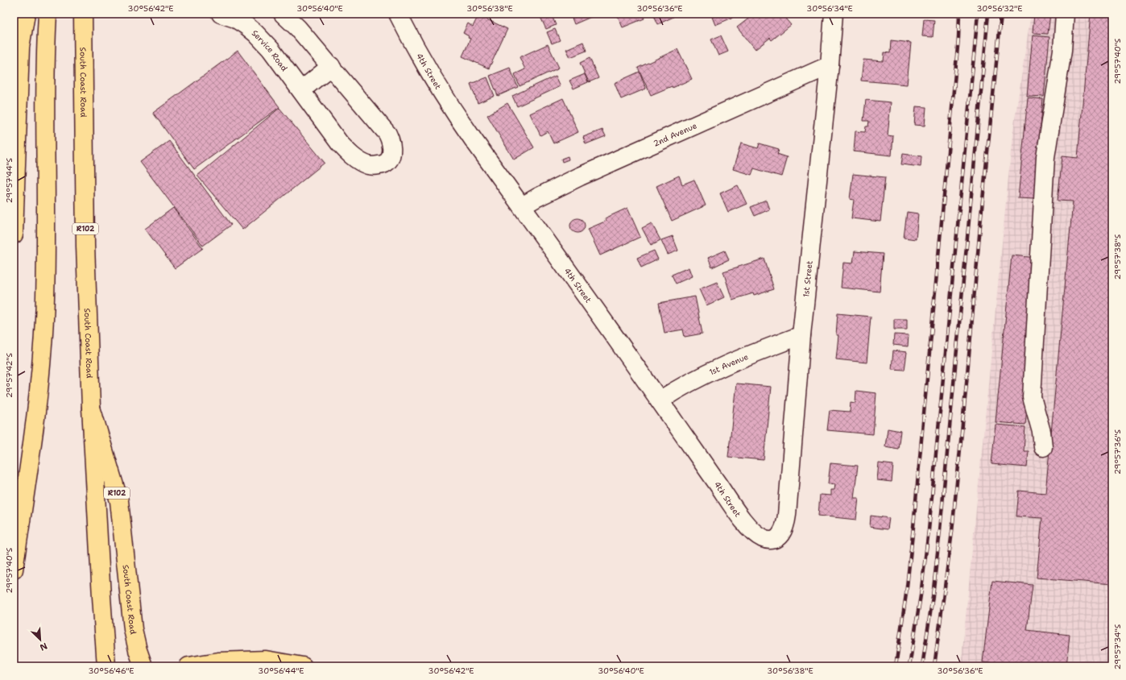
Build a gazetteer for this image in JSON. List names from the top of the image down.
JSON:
{
  "streets": {
    "main road": ["South Coast Road", "R102"],
    "street": [
      "Service Road",
      "4th Street",
      "2nd Avenue",
      "1st Street",
      "1st Avenue"
    ]
  },
  "crossings": [
    ["4th Street", "2nd Avenue"],
    ["4th Street", "1st Street"],
    ["4th Street", "1st Avenue"],
    ["2nd Avenue", "1st Street"],
    ["1st Street", "1st Avenue"]
  ],
  "north": "bottom right",
  "coordinates": [
    "30°56'42\"E",
    "30°56'40\"E",
    "30°56'38\"E",
    "30°56'36\"E",
    "30°56'34\"E",
    "30°56'32\"E",
    "29°57'40\"S",
    "29°57'44\"S",
    "29°57'38\"S",
    "29°57'42\"S",
    "29°57'36\"S",
    "29°57'34\"S",
    "30°56'46\"E",
    "30°56'44\"E"
  ]
}
